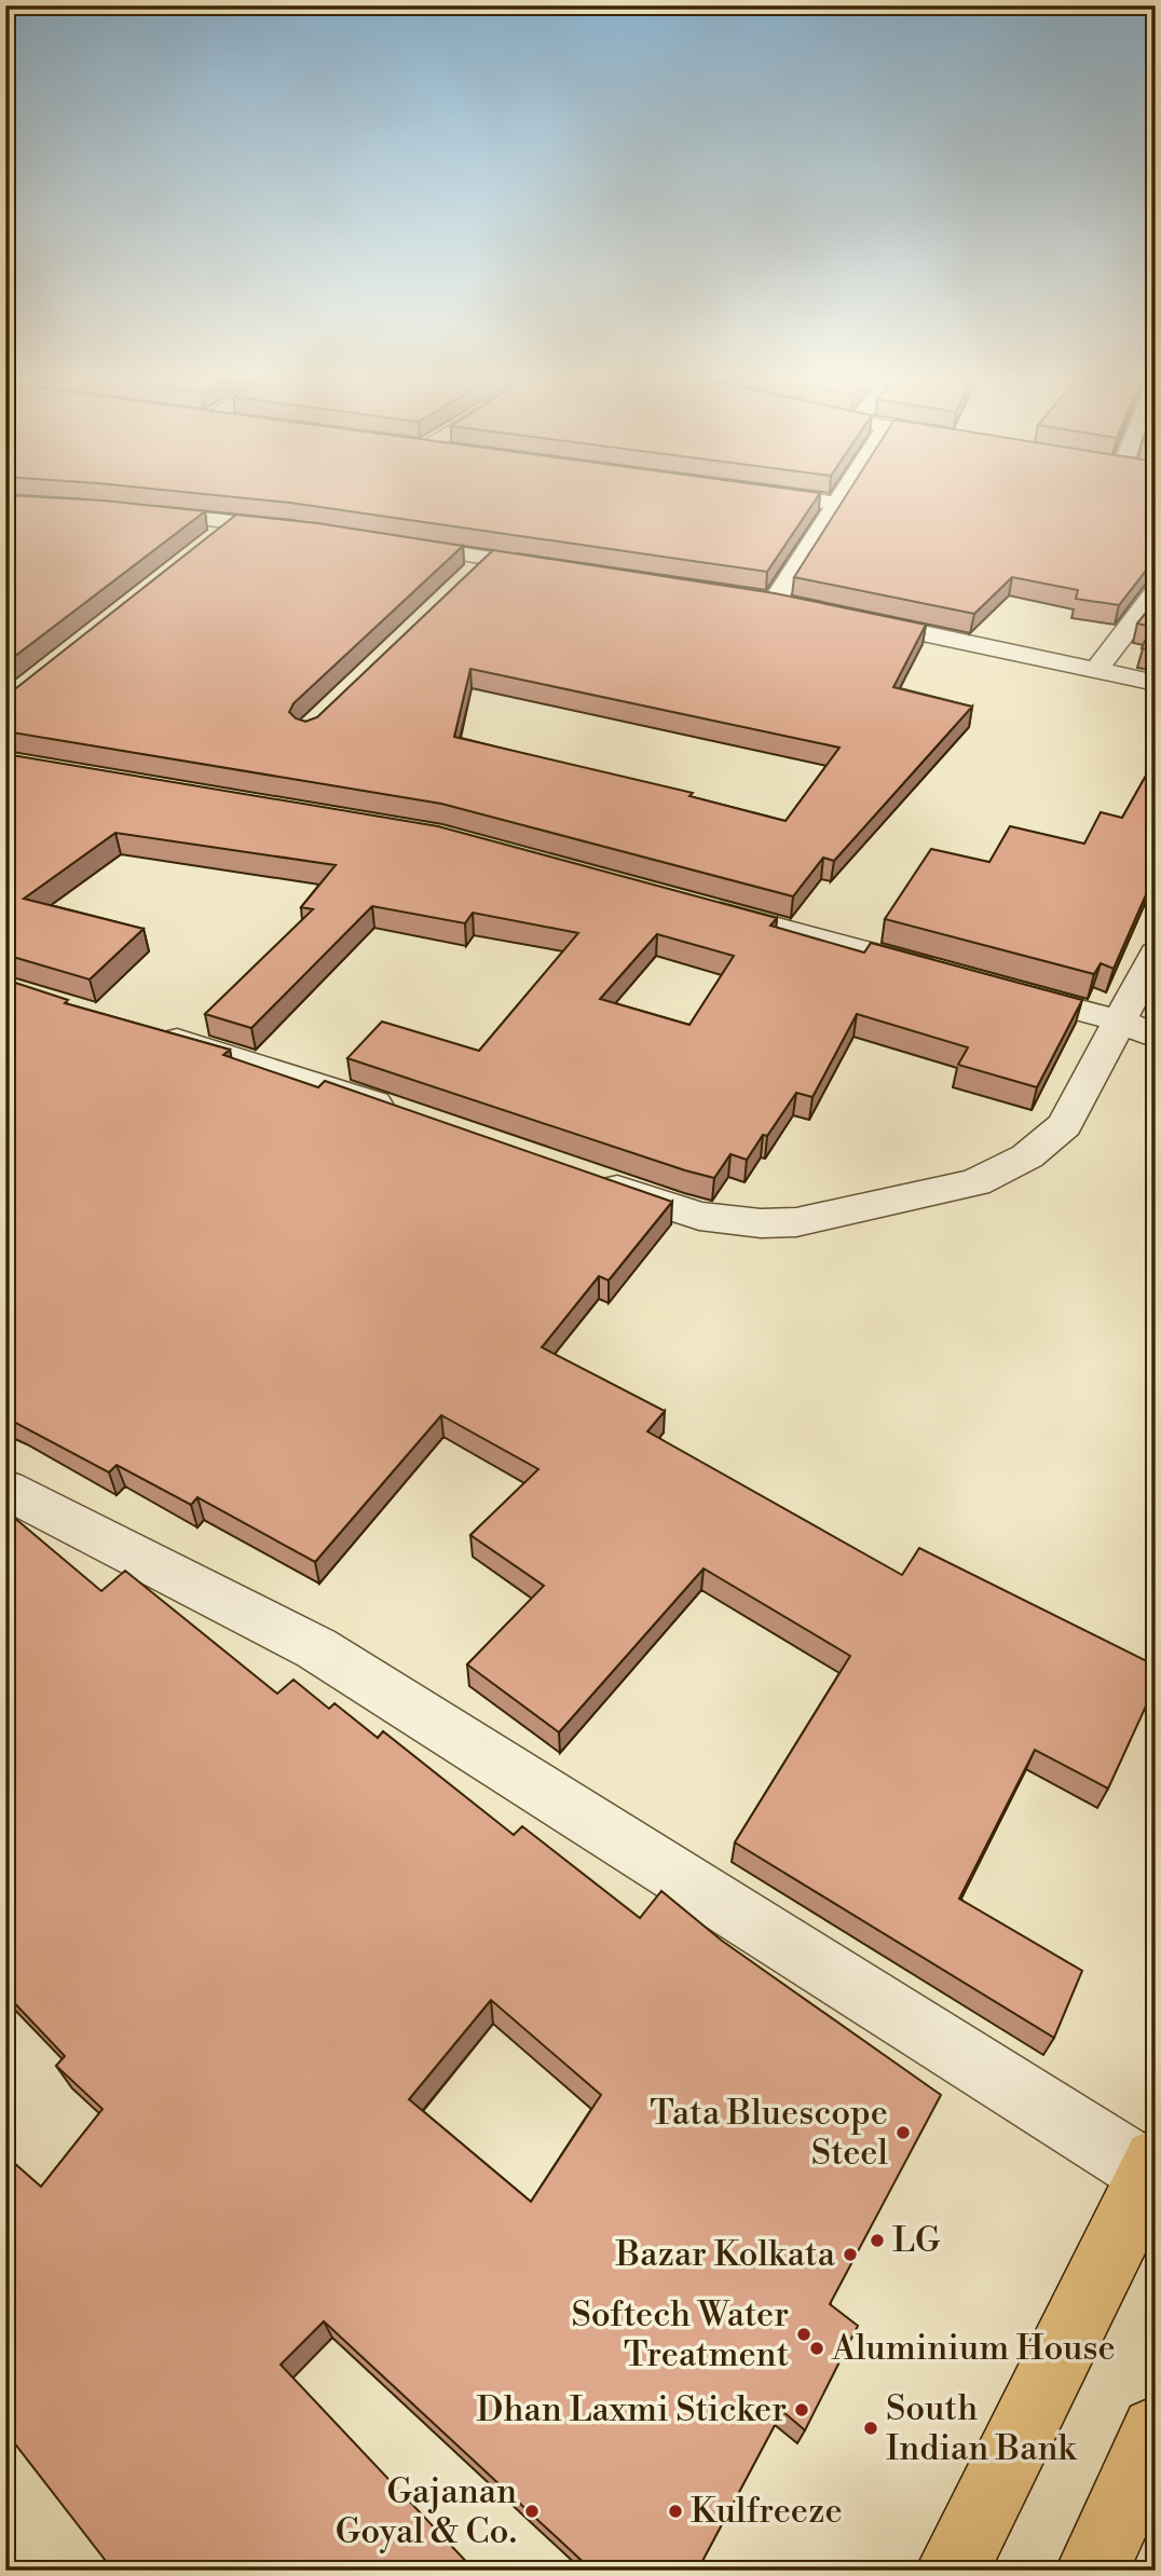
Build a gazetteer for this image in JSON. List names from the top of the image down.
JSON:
{
  "places": [
    "Tata Bluescope Steel",
    "LG",
    "Bazar Kolkata",
    "Softech Water Treatment",
    "Aluminium House",
    "Dhan Laxmi Sticker",
    "South Indian Bank",
    "Gajanan Goyal & Co.",
    "Kulfreeze"
  ]
}
